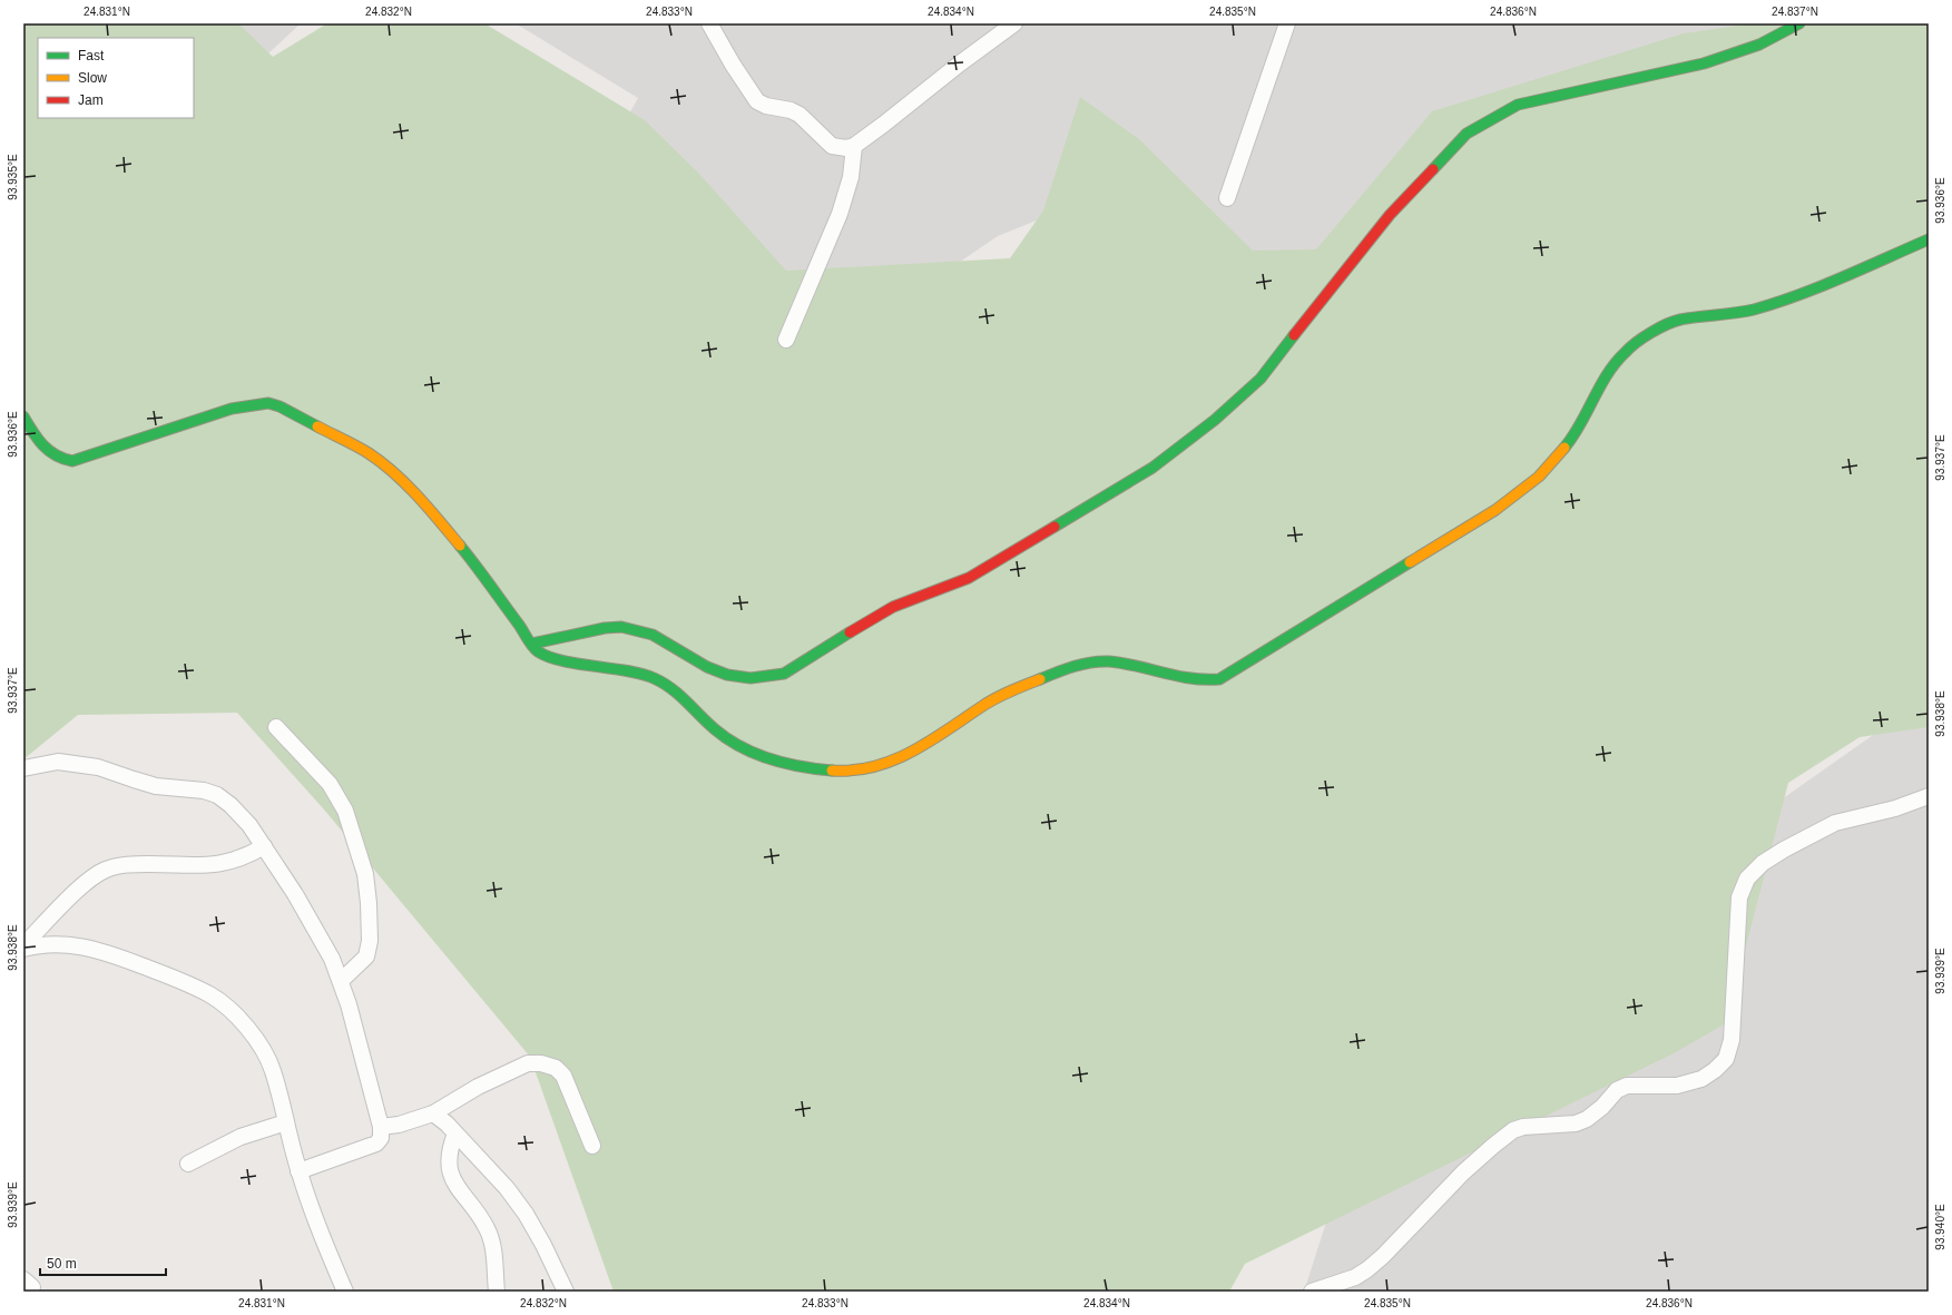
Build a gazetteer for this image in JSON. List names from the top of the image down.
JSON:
{
  "legend": ["Fast", "Slow", "Jam"],
  "scale_bar": "50 m",
  "coordinates": [
    "24.831°N",
    "24.832°N",
    "24.833°N",
    "24.834°N",
    "24.835°N",
    "24.836°N",
    "24.837°N",
    "93.935°E",
    "93.936°E",
    "93.937°E",
    "93.938°E",
    "93.939°E",
    "93.940°E"
  ]
}
